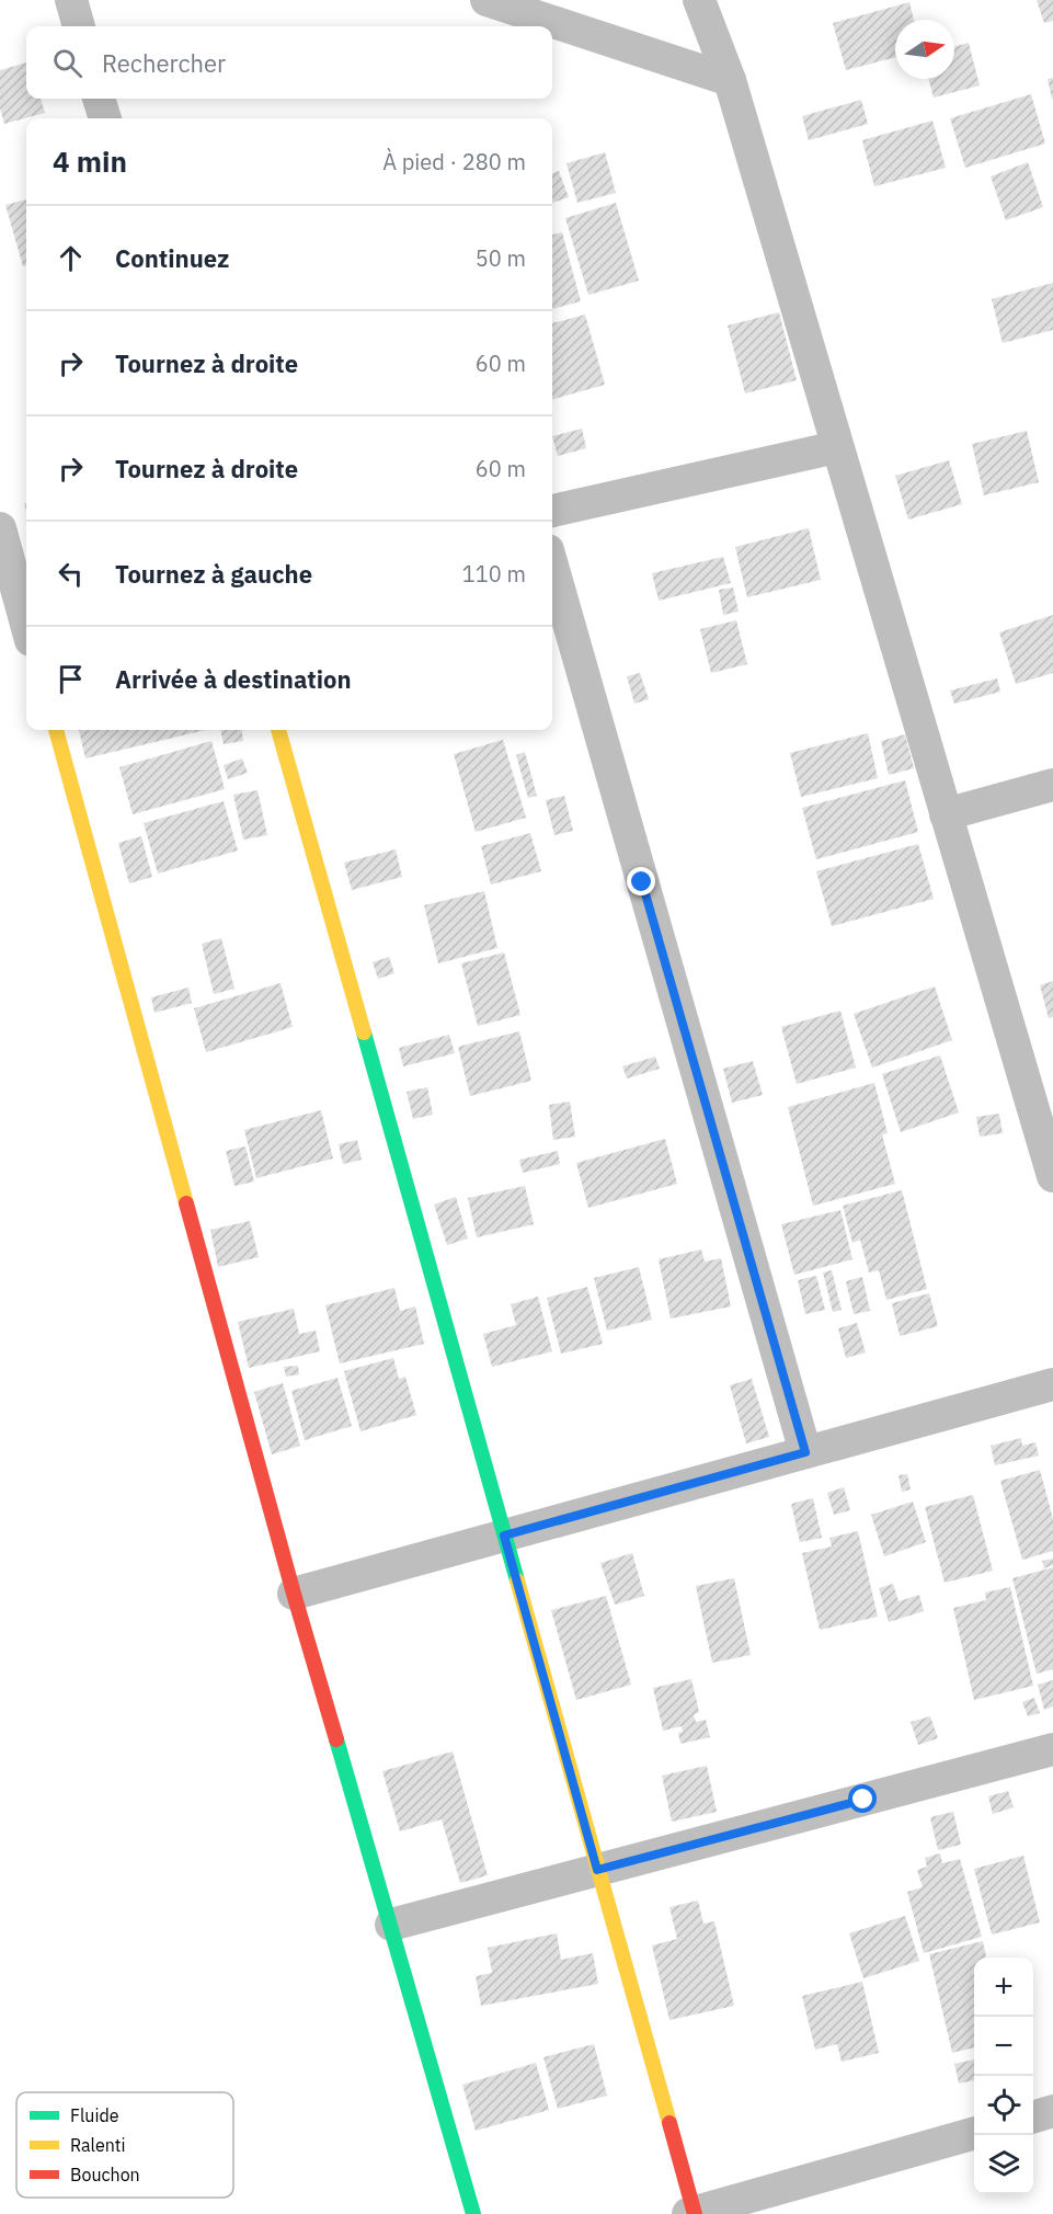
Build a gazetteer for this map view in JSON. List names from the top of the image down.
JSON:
{
  "legend": ["Fluide", "Ralenti", "Bouchon"],
  "north": "right",
  "page": {
    "search": "Rechercher",
    "heading": ["4 min", "À pied · 280 m"],
    "list": [
      ["Continuez", "50 m"],
      ["Tournez à droite", "60 m"],
      ["Tournez à droite", "60 m"],
      ["Tournez à gauche", "110 m"],
      "Arrivée à destination"
    ],
    "map_buttons": ["+", "−"]
  }
}
